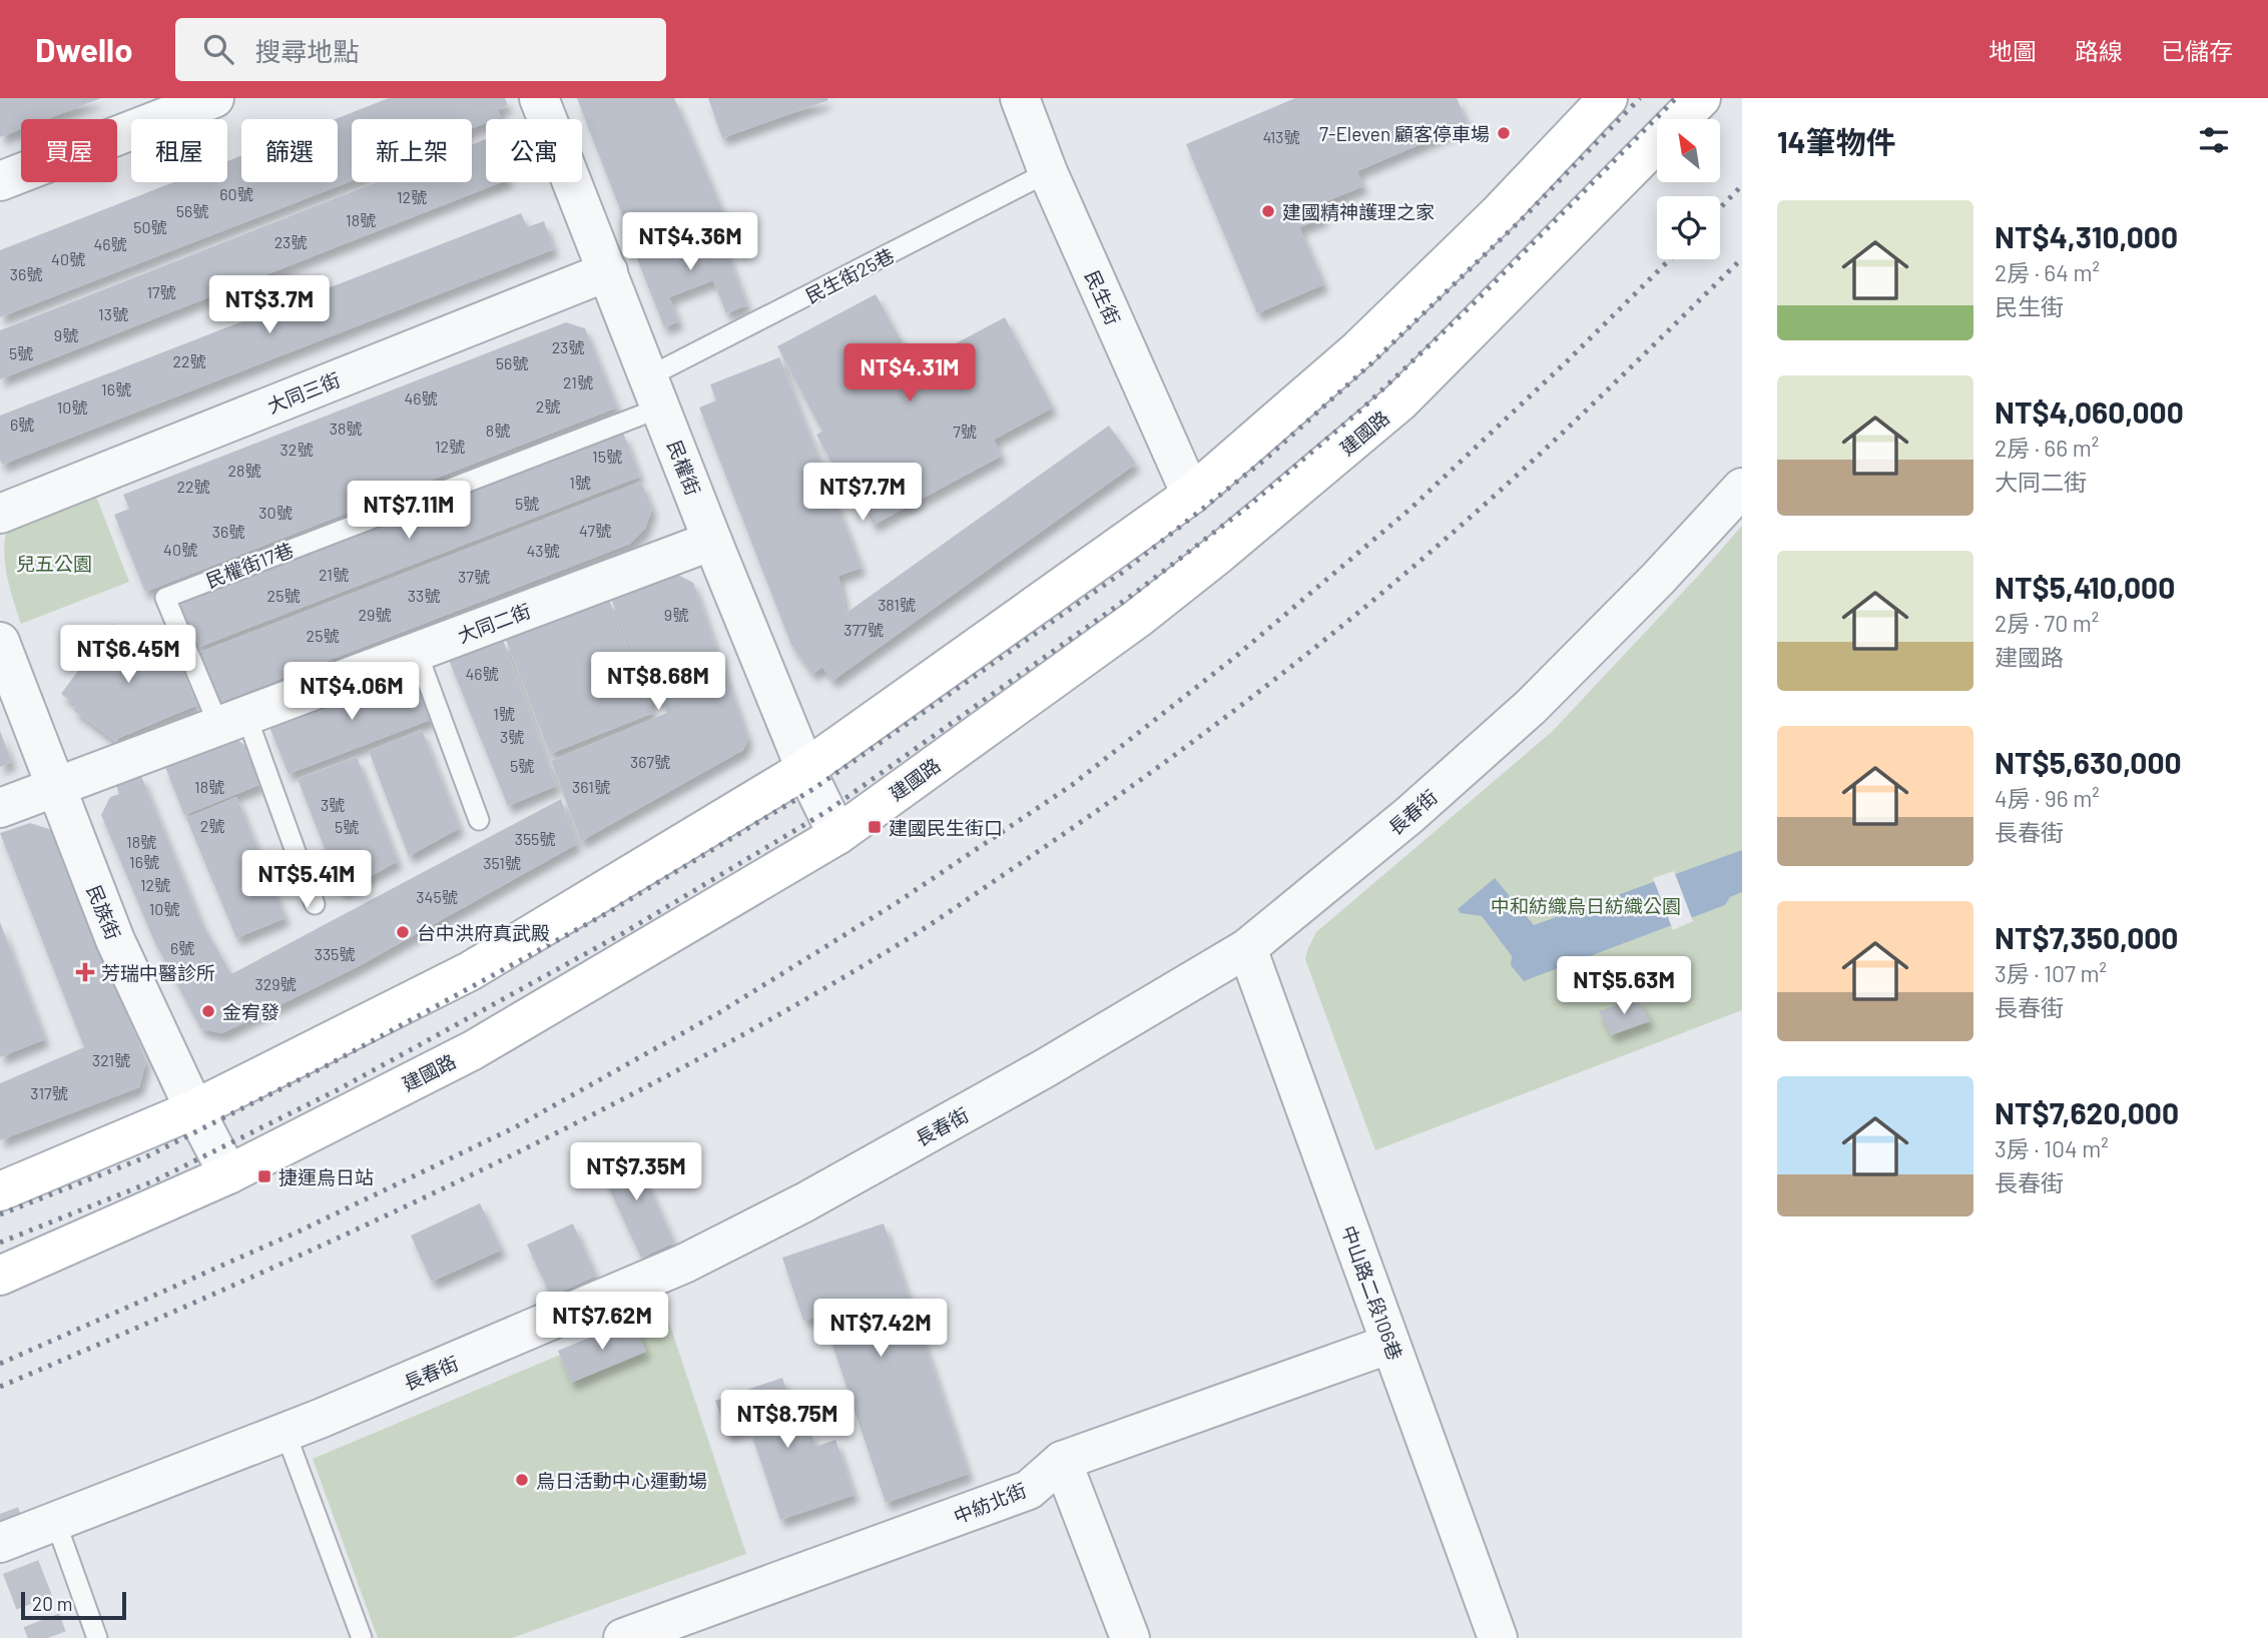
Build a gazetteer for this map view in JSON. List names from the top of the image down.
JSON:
{
  "streets": {
    "main road": ["建國路"],
    "street": [
      "民生街",
      "大同三街",
      "民權街",
      "大同二街",
      "長春街",
      "民族街",
      "中山路二段106巷",
      "中紡北街"
    ],
    "lane": ["民生街25巷", "民權街17巷"]
  },
  "crossings": [
    ["民生街25巷", "民生街"],
    ["民生街25巷", "民權街"],
    ["民生街25巷", "民權街17巷"],
    ["大同三街", "民權街"],
    ["建國路", "民權街"],
    ["建國路", "民族街"],
    ["民權街", "民權街17巷"],
    ["民權街", "大同二街"],
    ["民權街17巷", "大同二街"],
    ["大同二街", "民族街"],
    ["長春街", "中山路二段106巷"],
    ["中山路二段106巷", "中紡北街"]
  ],
  "parks": ["兒五公園", "中和紡織烏日紡織公園"],
  "places": {
    "other": [
      "7-Eleven 顧客停車場",
      "建國精神護理之家",
      "台中洪府真武殿",
      "金宥發",
      "烏日活動中心運動場"
    ],
    "transit": ["建國民生街口", "捷運烏日站"],
    "health": ["芳瑞中醫診所"]
  },
  "house_numbers": [
    "413號",
    "60號",
    "12號",
    "56號",
    "18號",
    "50號",
    "23號",
    "46號",
    "40號",
    "36號",
    "17號",
    "13號",
    "9號",
    "23號",
    "5號",
    "22號",
    "56號",
    "21號",
    "16號",
    "46號",
    "2號",
    "10號",
    "6號",
    "38號",
    "8號",
    "7號",
    "12號",
    "32號",
    "15號",
    "28號",
    "1號",
    "22號",
    "5號",
    "30號",
    "47號",
    "36號",
    "40號",
    "43號",
    "21號",
    "37號",
    "25號",
    "33號",
    "381號",
    "29號",
    "9號",
    "377號",
    "25號",
    "46號",
    "1號",
    "3號",
    "367號",
    "5號",
    "18號",
    "361號",
    "3號",
    "2號",
    "5號",
    "355號",
    "18號",
    "16號",
    "351號",
    "12號",
    "345號",
    "10號",
    "6號",
    "335號",
    "329號",
    "321號",
    "317號"
  ],
  "scale_bar": "20 m",
  "north": "top left",
  "page": {
    "header": "Dwello",
    "search": "搜尋地點",
    "nav": ["地圖", "路線", "已儲存"],
    "heading": "14筆物件",
    "chip": [
      "買屋",
      "租屋",
      "篩選",
      "新上架",
      "公寓"
    ],
    "list": [
      {
        "name": "NT$4,310,000",
        "note": "2房 · 64 m² · 民生街"
      },
      {
        "name": "NT$4,060,000",
        "note": "2房 · 66 m² · 大同二街"
      },
      {
        "name": "NT$5,410,000",
        "note": "2房 · 70 m² · 建國路"
      },
      {
        "name": "NT$5,630,000",
        "note": "4房 · 96 m² · 長春街"
      },
      {
        "name": "NT$7,350,000",
        "note": "3房 · 107 m² · 長春街"
      },
      {
        "name": "NT$7,620,000",
        "note": "3房 · 104 m² · 長春街"
      }
    ],
    "price": [
      "NT$4.36M",
      "NT$3.7M",
      "NT$4.31M",
      "NT$7.7M",
      "NT$7.11M",
      "NT$6.45M",
      "NT$8.68M",
      "NT$4.06M",
      "NT$5.41M",
      "NT$5.63M",
      "NT$7.35M",
      "NT$7.62M",
      "NT$7.42M",
      "NT$8.75M"
    ],
    "scale": "20 m"
  }
}
